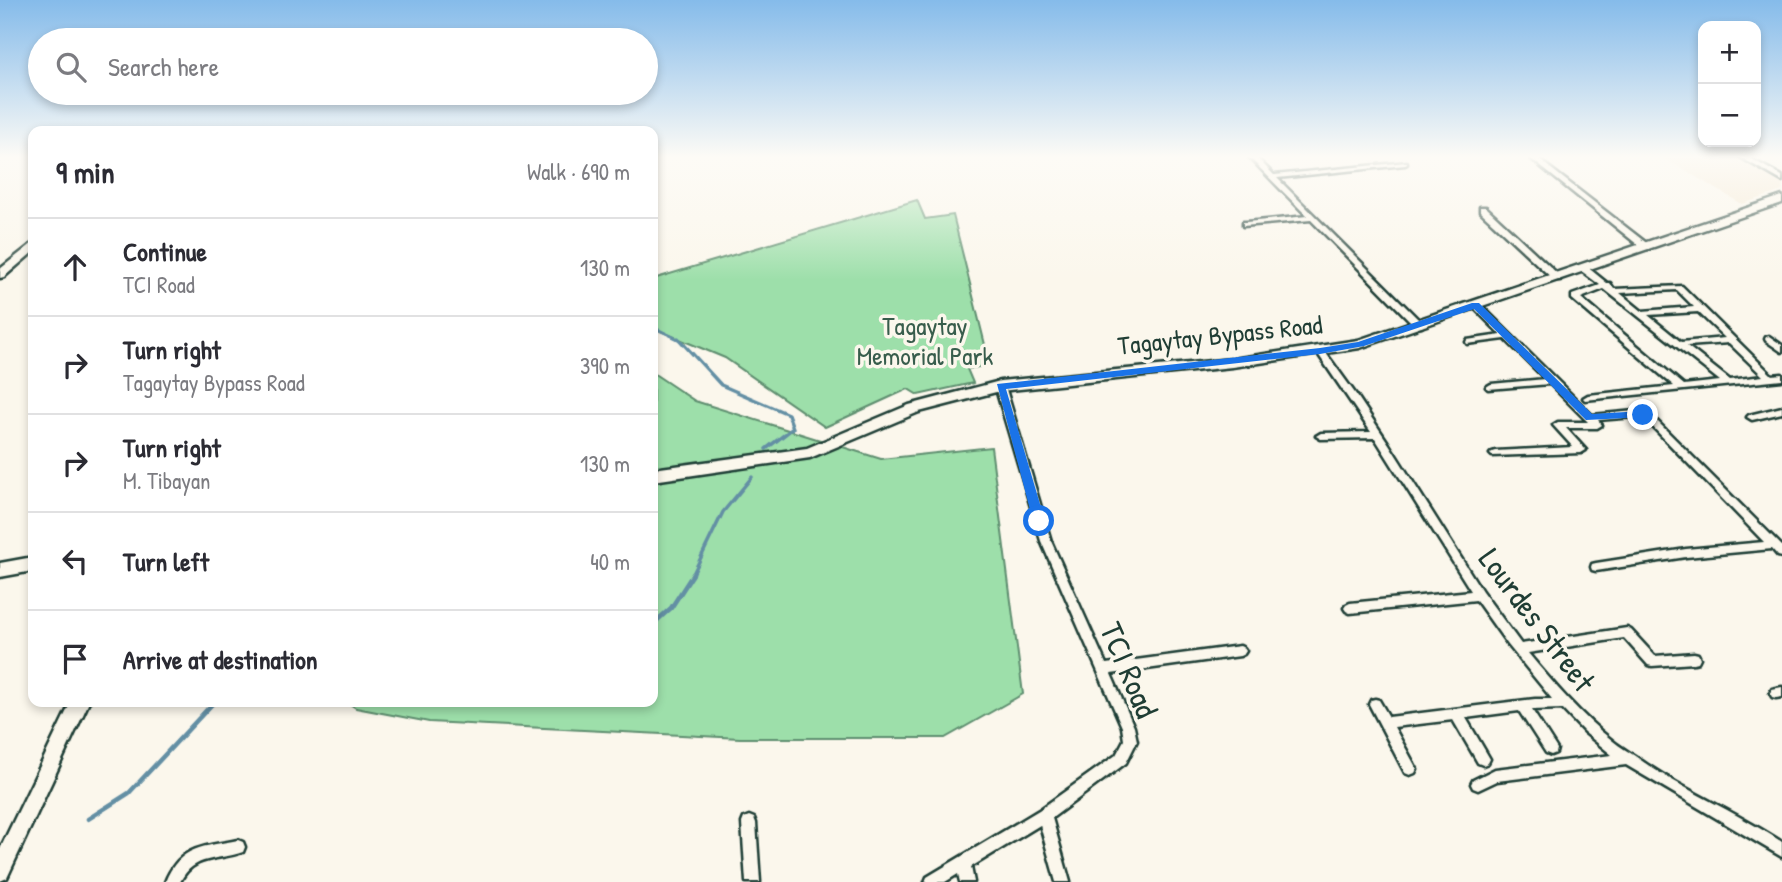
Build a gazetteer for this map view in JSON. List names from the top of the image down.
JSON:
{
  "streets": {
    "main road": ["Tagaytay Bypass Road"],
    "street": ["Lourdes Street", "TCI Road"]
  },
  "crossings": [
    ["Tagaytay Bypass Road", "Lourdes Street"],
    ["Tagaytay Bypass Road", "TCI Road"]
  ],
  "parks": ["Tagaytay Memorial Park"],
  "page": {
    "map_buttons": ["+", "−"],
    "search": "Search here",
    "heading": ["9 min", "Walk · 690 m"],
    "list": [
      ["Continue", "TCI Road", "130 m"],
      ["Turn right", "Tagaytay Bypass Road", "390 m"],
      ["Turn right", "M. Tibayan", "130 m"],
      ["Turn left", "40 m"],
      "Arrive at destination"
    ]
  }
}
